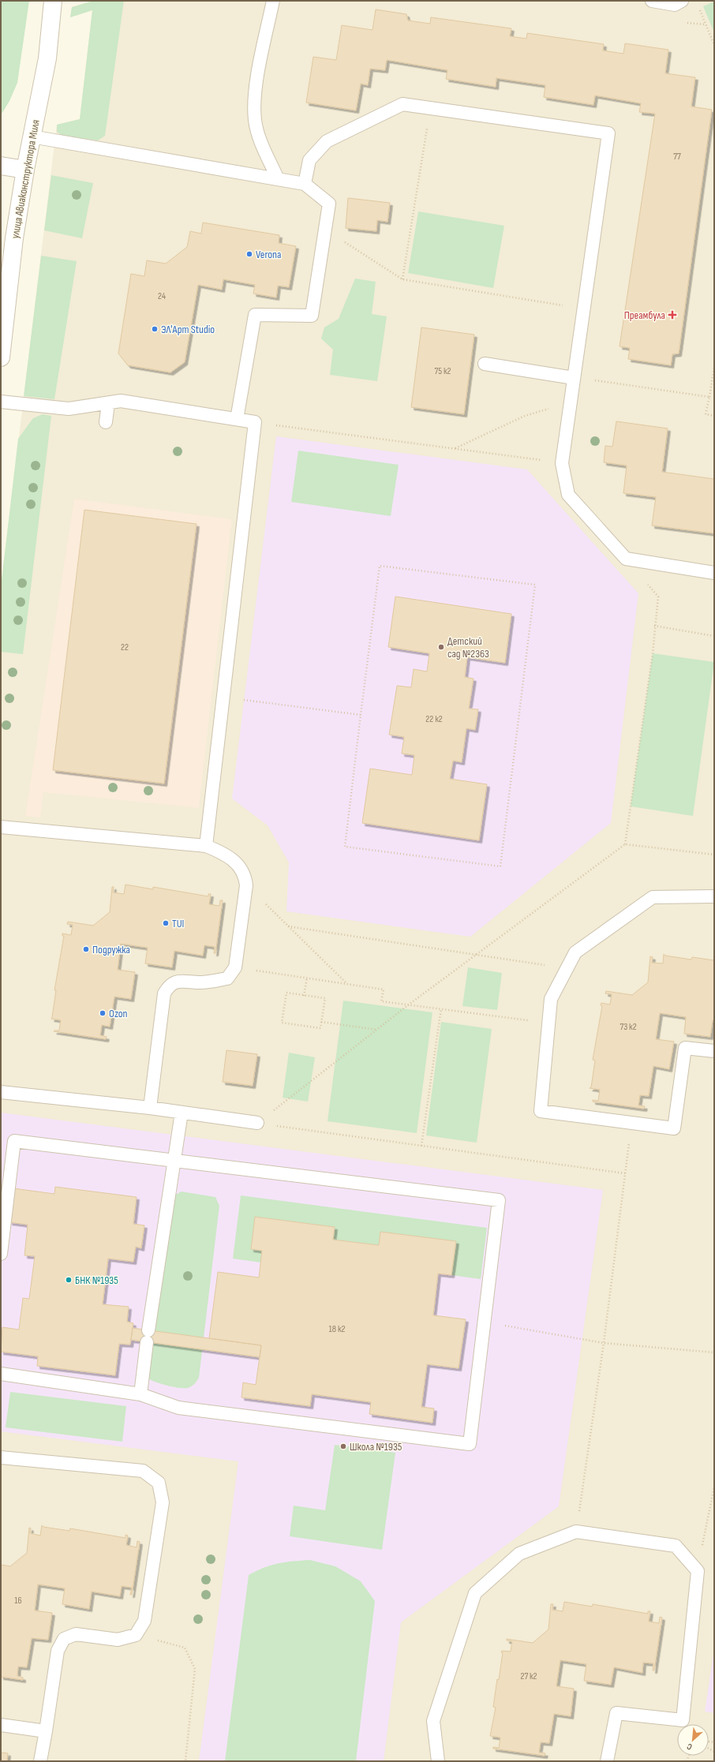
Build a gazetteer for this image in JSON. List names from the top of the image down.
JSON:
{
  "streets": {
    "street": ["улица Авиаконструктора Миля"]
  },
  "places": {
    "other": [
      "Verona",
      "ЭЛ'Арт Studio",
      "Детский сад №2363",
      "TUI",
      "Подружка",
      "Ozon",
      "БНК №1935",
      "Школа №1935"
    ],
    "health": ["Преамбула"]
  },
  "house_numbers": [
    "77",
    "24",
    "75 к2",
    "22",
    "22 к2",
    "73 к2",
    "18 к2",
    "16",
    "27 к2"
  ],
  "north": "bottom left"
}
